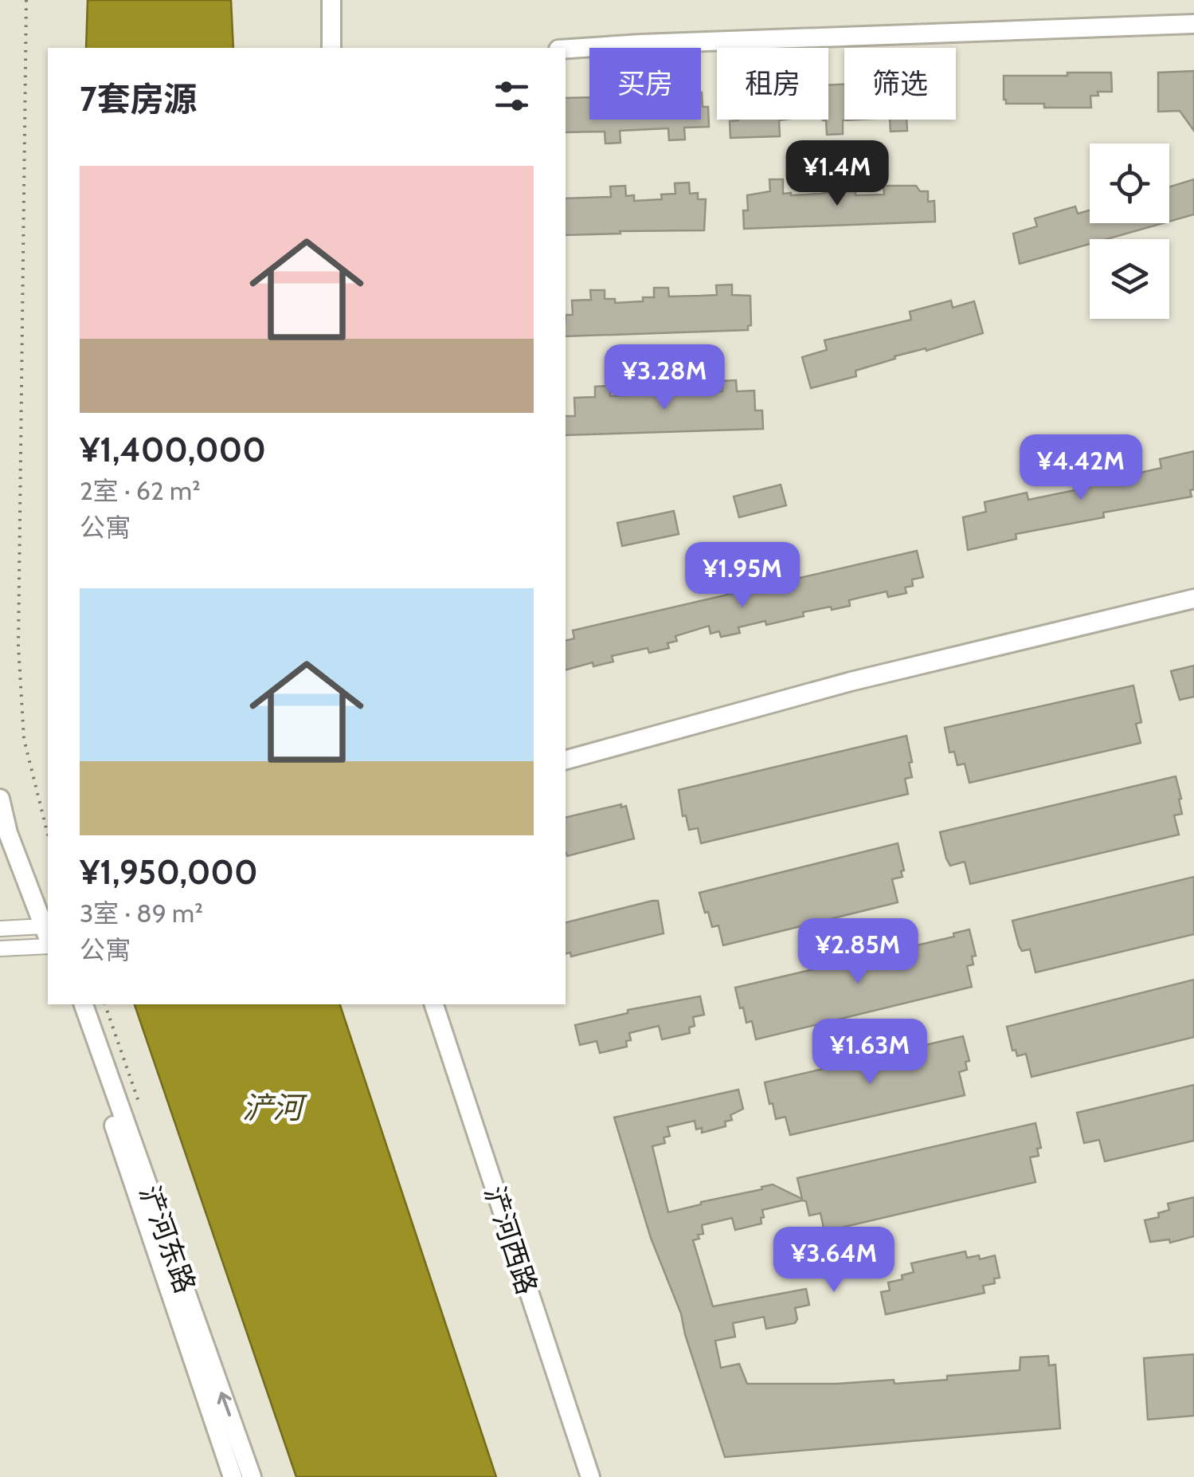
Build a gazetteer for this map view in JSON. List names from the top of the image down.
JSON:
{
  "streets": {
    "street": ["浐河东路", "浐河西路"]
  },
  "water": ["浐河"],
  "page": {
    "chip": ["买房", "租房", "筛选"],
    "heading": "7套房源",
    "price": [
      "¥1.4M",
      "¥3.28M",
      "¥4.42M",
      "¥1.95M",
      "¥2.85M",
      "¥1.63M",
      "¥3.64M"
    ],
    "list": [
      {
        "name": "¥1,400,000",
        "note": "2室 · 62 m² · 公寓"
      },
      {
        "name": "¥1,950,000",
        "note": "3室 · 89 m² · 公寓"
      }
    ]
  }
}
